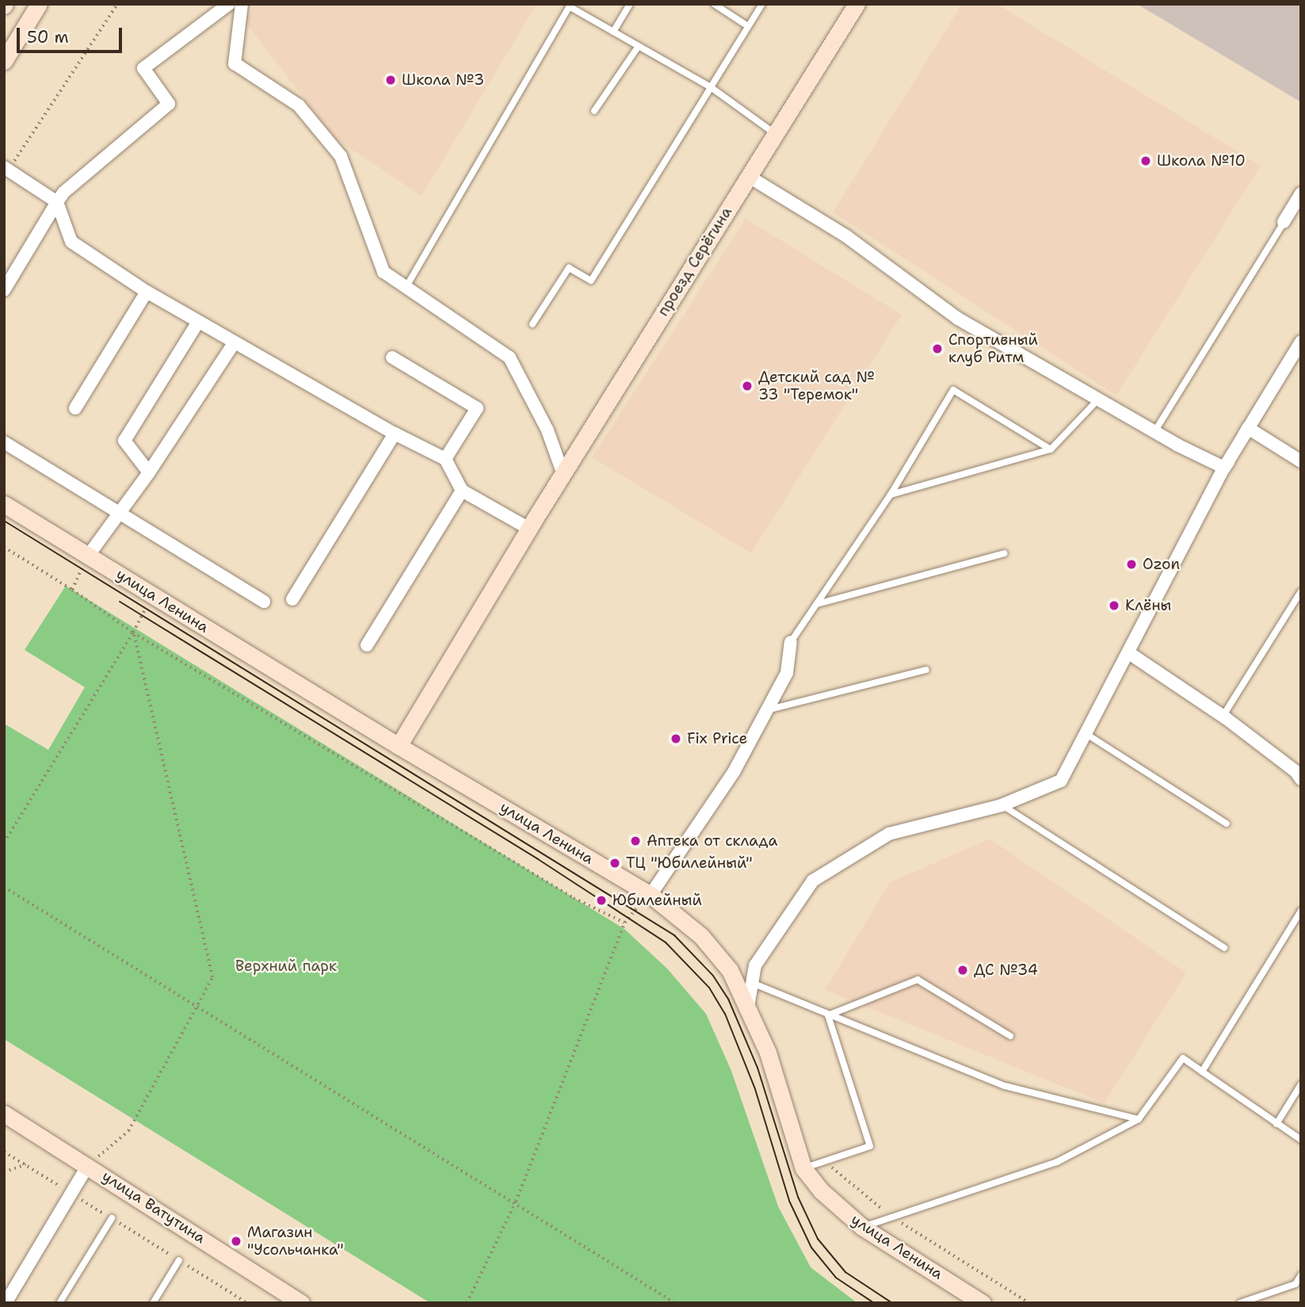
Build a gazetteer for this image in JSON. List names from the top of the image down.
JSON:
{
  "streets": {
    "street": ["проезд Серёгина", "улица Ленина", "улица Ватутина"]
  },
  "crossings": [
    ["проезд Серёгина", "улица Ленина"]
  ],
  "parks": ["Верхний парк"],
  "places": [
    "Школа №3",
    "Школа №10",
    "Спортивный клуб Ритм",
    "Детский сад № 33 \"Теремок\"",
    "Ozon",
    "Клёны",
    "Fix Price",
    "Аптека от склада",
    "ТЦ \"Юбилейный\"",
    "Юбилейный",
    "ДС №34",
    "Магазин \"Усольчанка\""
  ],
  "scale_bar": "50 m"
}
